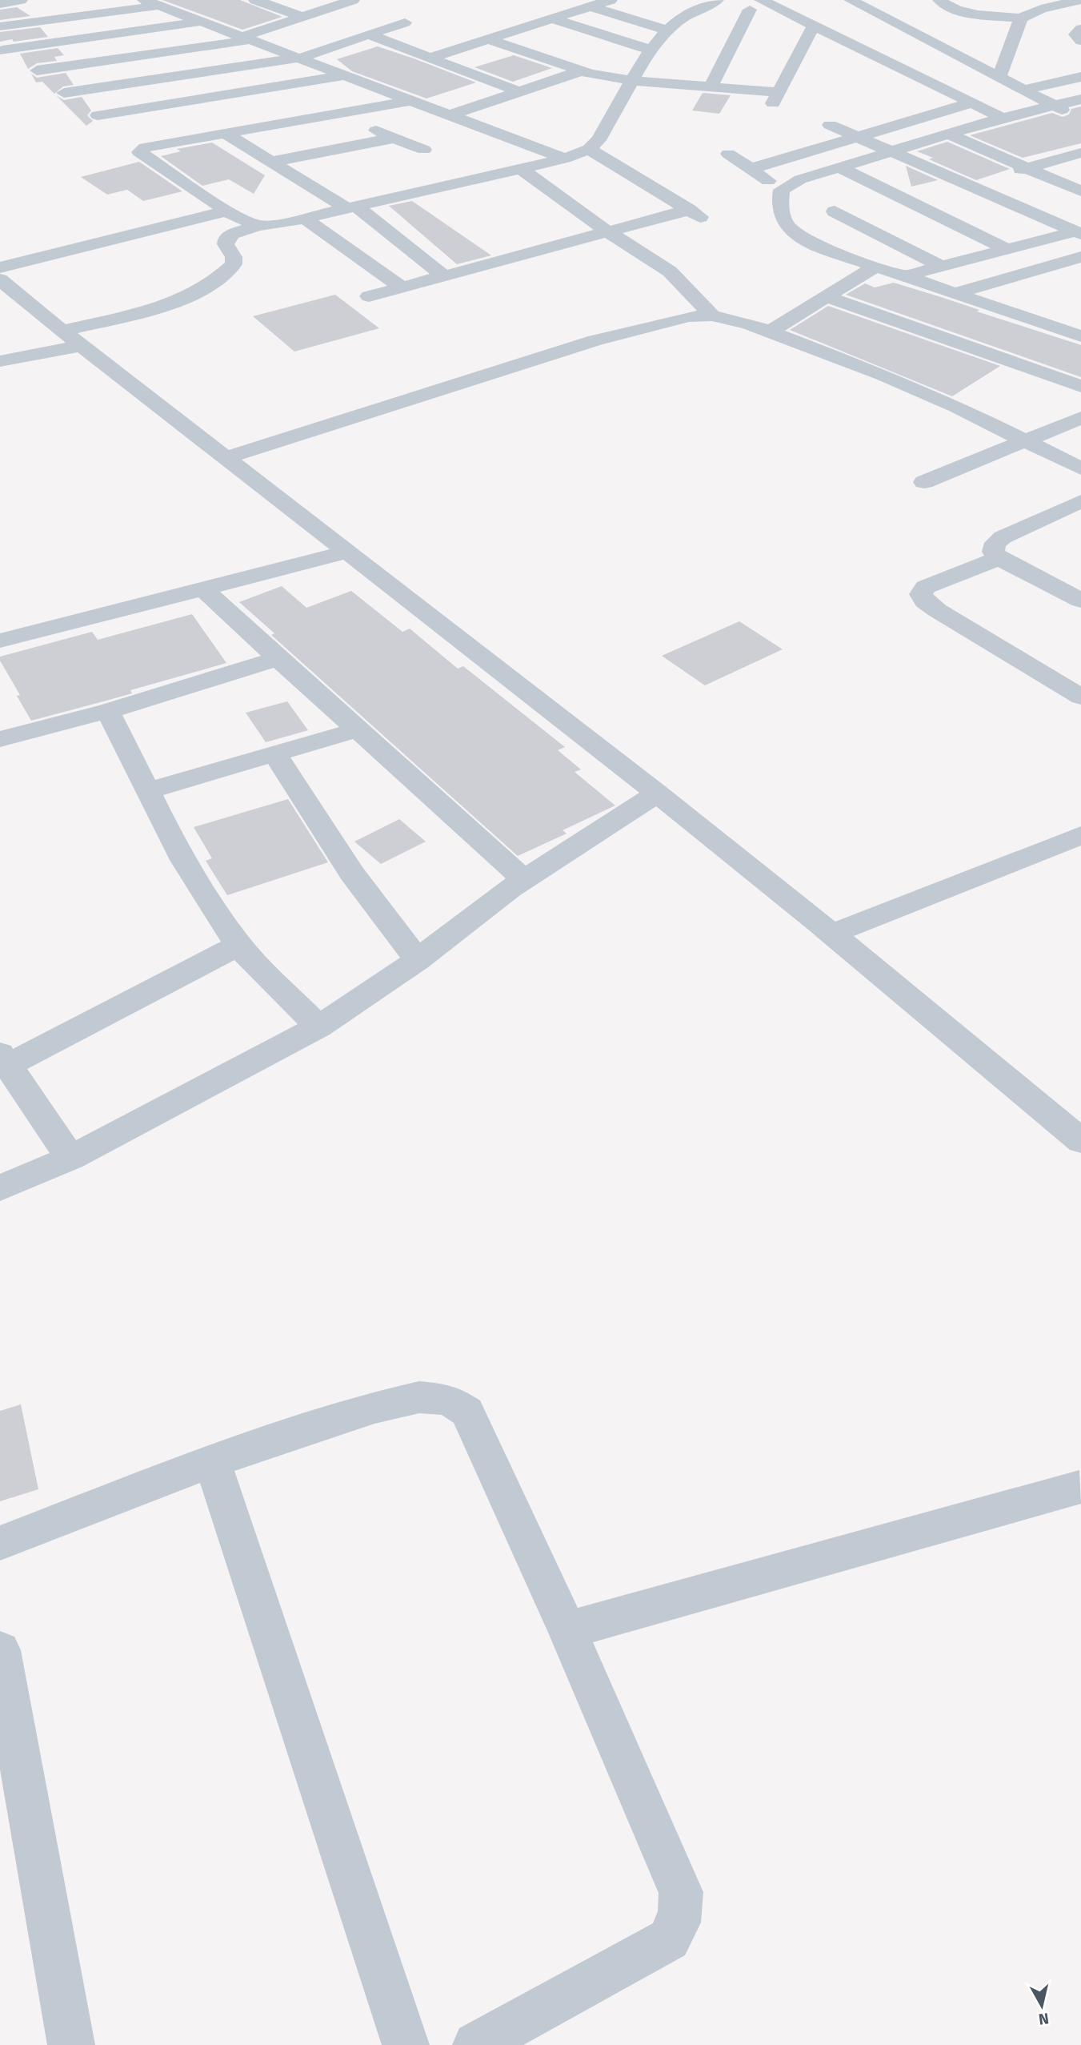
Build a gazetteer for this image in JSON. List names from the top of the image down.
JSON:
{
  "north": "bottom"
}
